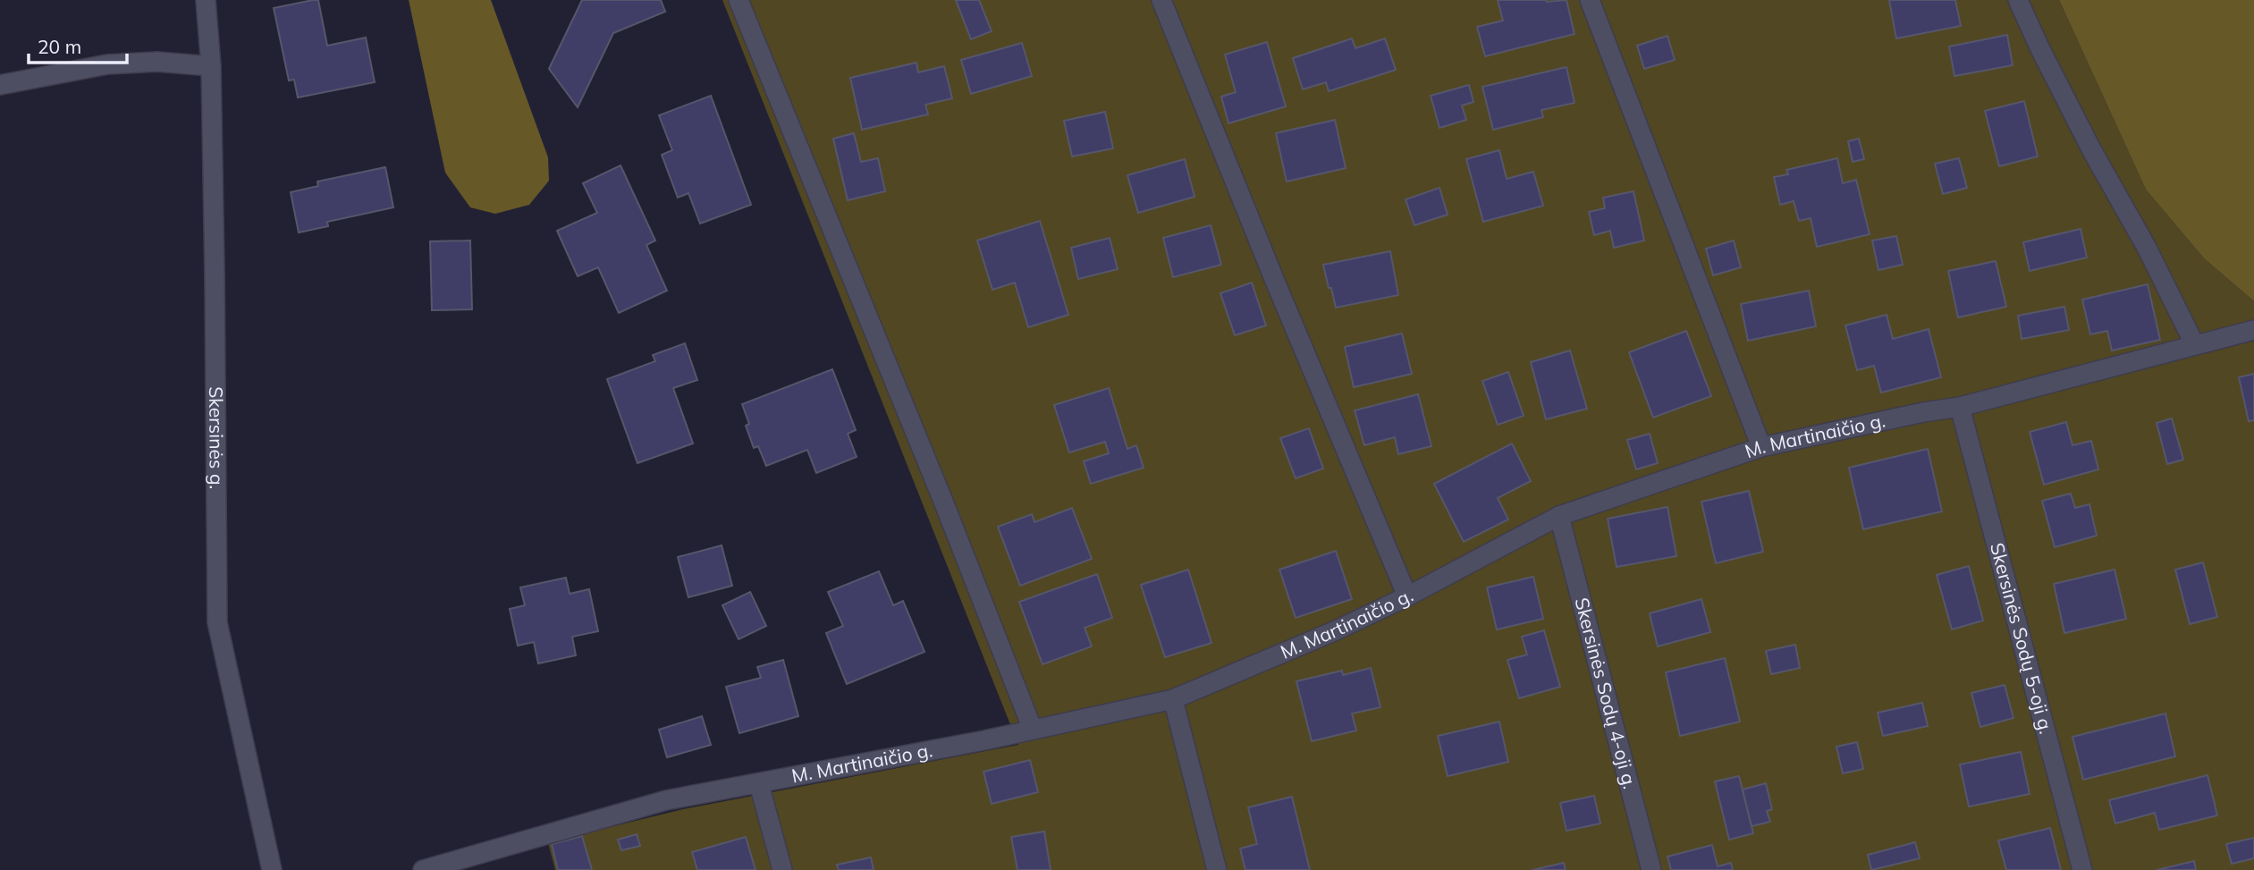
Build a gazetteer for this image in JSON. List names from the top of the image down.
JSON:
{
  "streets": {
    "street": [
      "M. Martinaičio g.",
      "Skersinės g.",
      "Skersinės Sodų 5-oji g.",
      "Skersinės Sodų 4-oji g."
    ]
  },
  "crossings": [
    ["M. Martinaičio g.", "Skersinės Sodų 5-oji g."],
    ["M. Martinaičio g.", "Skersinės Sodų 4-oji g."]
  ],
  "scale_bar": "20 m"
}
